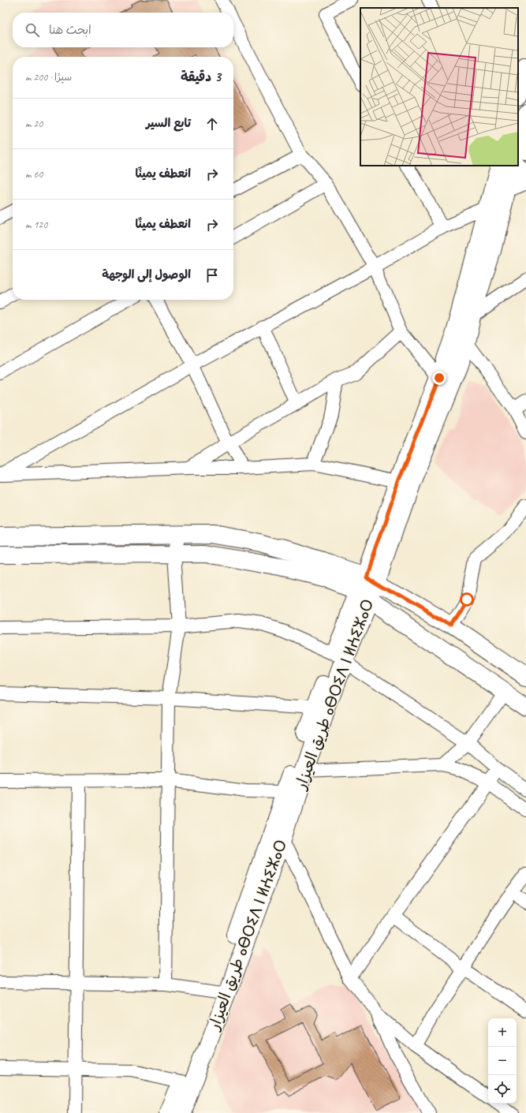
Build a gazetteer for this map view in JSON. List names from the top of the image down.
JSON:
{
  "streets": {
    "main road": ["طريق العيزار ⴰⴱⵔⵉⴷ ⵏ ⵍⵄⵉⵣⴰⵔ"]
  },
  "page": {
    "search": "ابحث هنا",
    "heading": ["3 دقيقة", "سيرًا · 200 m"],
    "list": [
      ["تابع السير", "20 m"],
      ["انعطف يمينًا", "60 m"],
      ["انعطف يمينًا", "120 m"],
      "الوصول إلى الوجهة"
    ],
    "map_buttons": ["+", "−"]
  }
}
